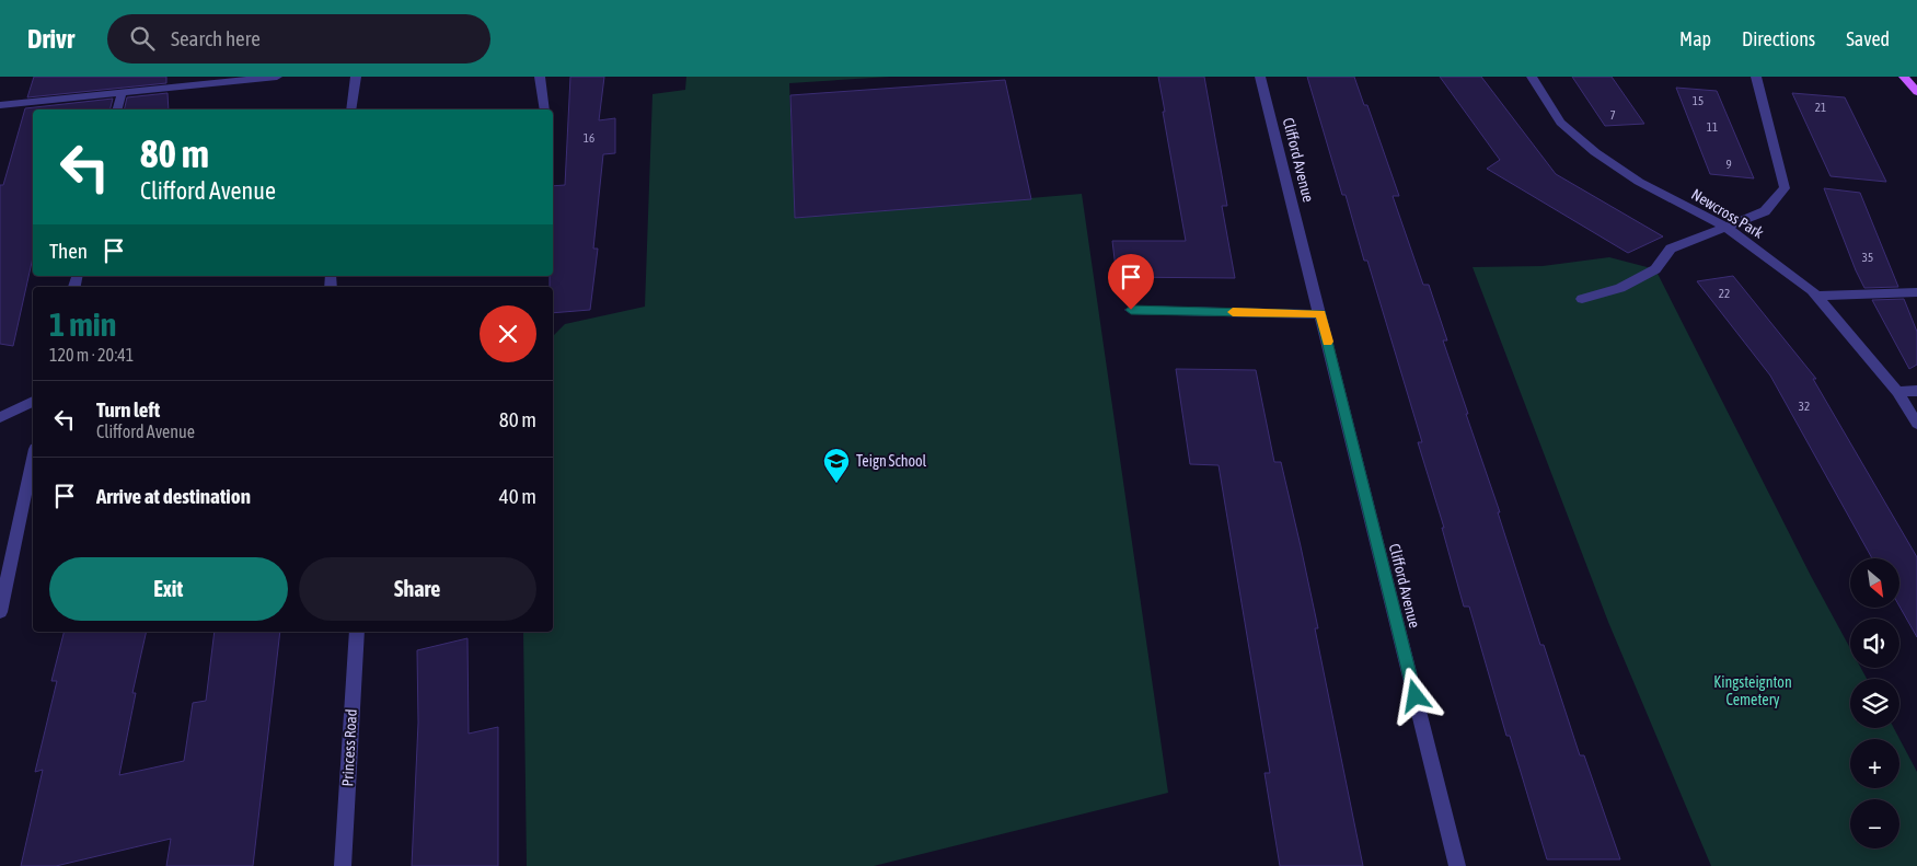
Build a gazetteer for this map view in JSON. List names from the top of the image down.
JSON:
{
  "streets": {
    "street": ["Clifford Avenue", "Newcross Park", "Princess Road"]
  },
  "parks": ["Kingsteignton Cemetery"],
  "places": {
    "school or university": ["Teign School"]
  },
  "house_numbers": [
    "15",
    "21",
    "7",
    "11",
    "16",
    "9",
    "35",
    "22",
    "32"
  ],
  "north": "bottom right",
  "page": {
    "header": "Drivr",
    "search": "Search here",
    "nav": ["Map", "Directions", "Saved"],
    "turn": ["80 m", "Clifford Avenue"],
    "then": "Then",
    "heading": ["1 min", "120 m · 20:41"],
    "list": [
      {
        "name": "Turn left",
        "note": "Clifford Avenue",
        "value": "80 m"
      },
      {
        "name": "Arrive at destination",
        "value": "40 m"
      }
    ],
    "buttons": ["Exit", "Share"],
    "map_buttons": ["+", "−"]
  }
}
